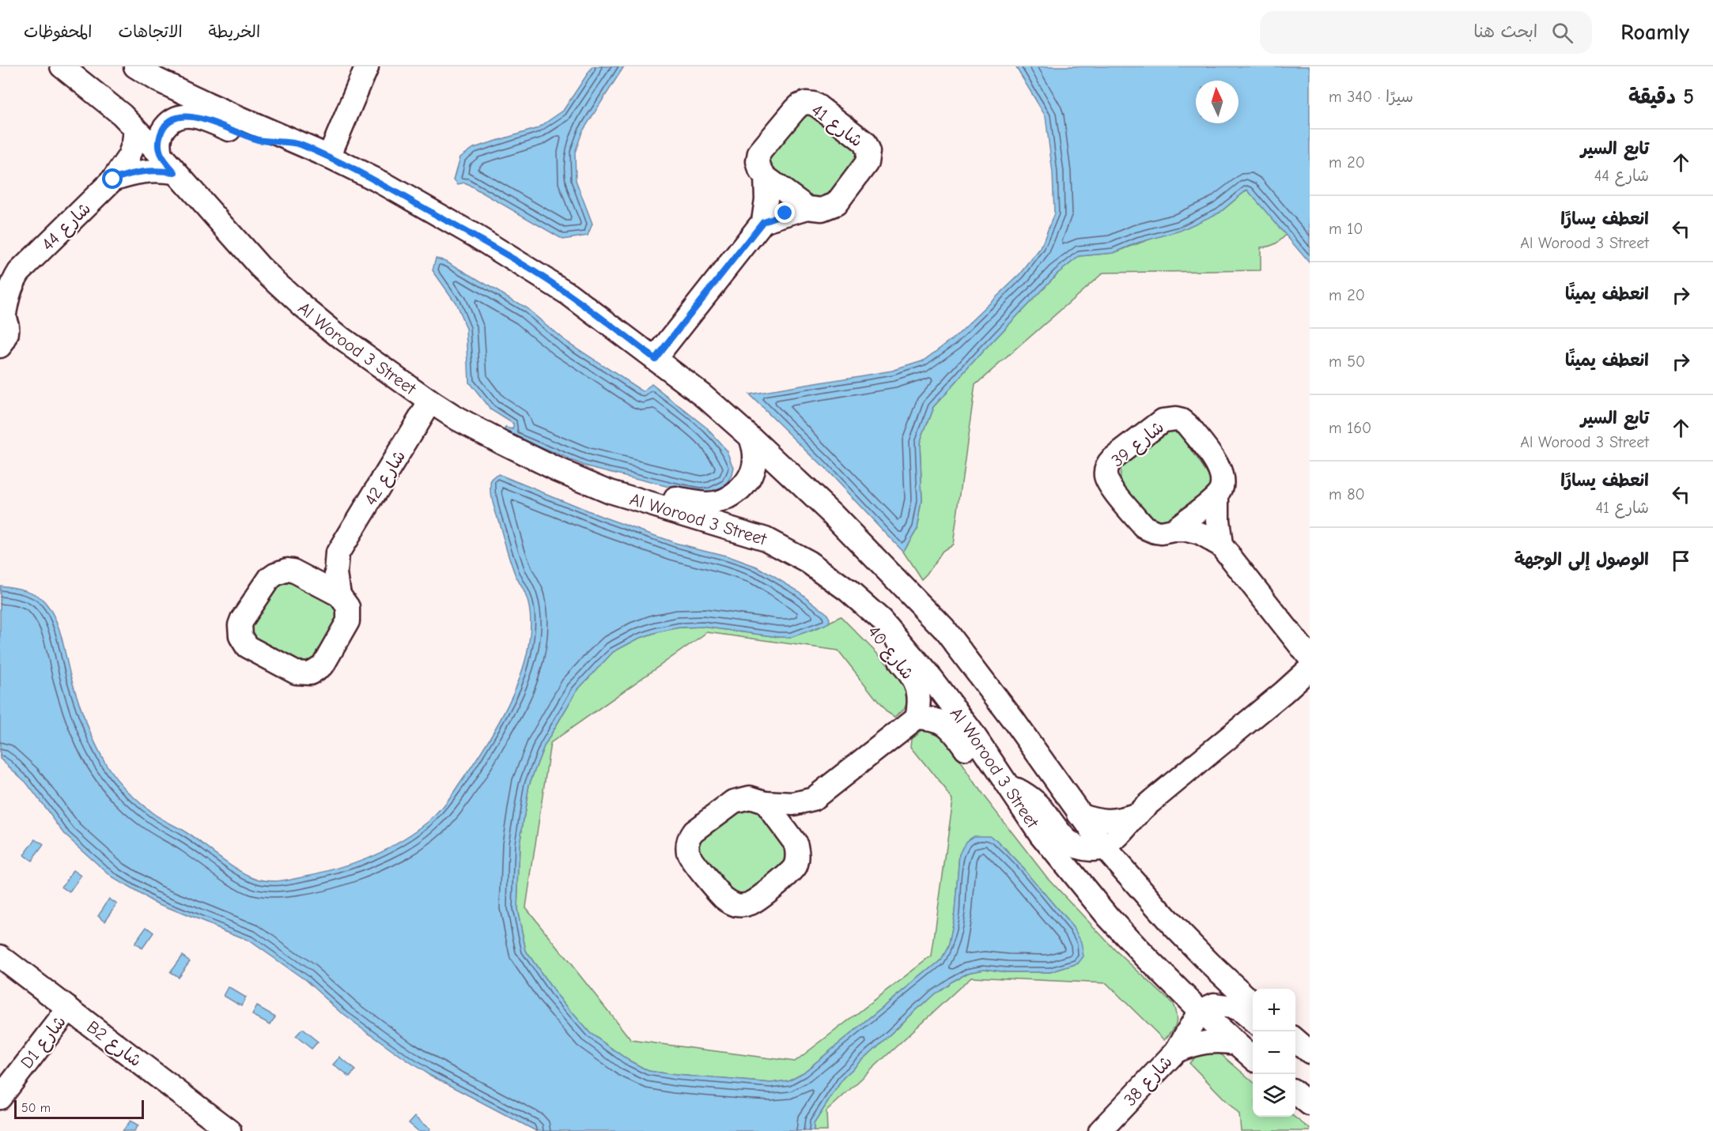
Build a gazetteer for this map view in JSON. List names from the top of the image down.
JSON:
{
  "streets": {
    "street": [
      "شارع 41",
      "شارع 44",
      "Al Worood 3 Street",
      "شارع 39",
      "شارع 42",
      "شارع 40",
      "D1 شارع",
      "B2 شارع",
      "شارع 38"
    ]
  },
  "crossings": [
    ["شارع 44", "Al Worood 3 Street"],
    ["Al Worood 3 Street", "شارع 42"],
    ["Al Worood 3 Street", "شارع 40"],
    ["Al Worood 3 Street", "شارع 38"],
    ["D1 شارع", "B2 شارع"]
  ],
  "scale_bar": "50 m",
  "north": "top",
  "page": {
    "header": "Roamly",
    "search": "ابحث هنا",
    "nav": ["الخريطة", "الاتجاهات", "المحفوظات"],
    "heading": ["5 دقيقة", "سيرًا · 340 m"],
    "list": [
      ["تابع السير", "شارع 44", "20 m"],
      ["انعطف يسارًا", "Al Worood 3 Street", "10 m"],
      ["انعطف يمينًا", "20 m"],
      ["انعطف يمينًا", "50 m"],
      ["تابع السير", "Al Worood 3 Street", "160 m"],
      ["انعطف يسارًا", "شارع 41", "80 m"],
      "الوصول إلى الوجهة"
    ],
    "map_buttons": ["+", "−"],
    "scale": "50 m"
  }
}
